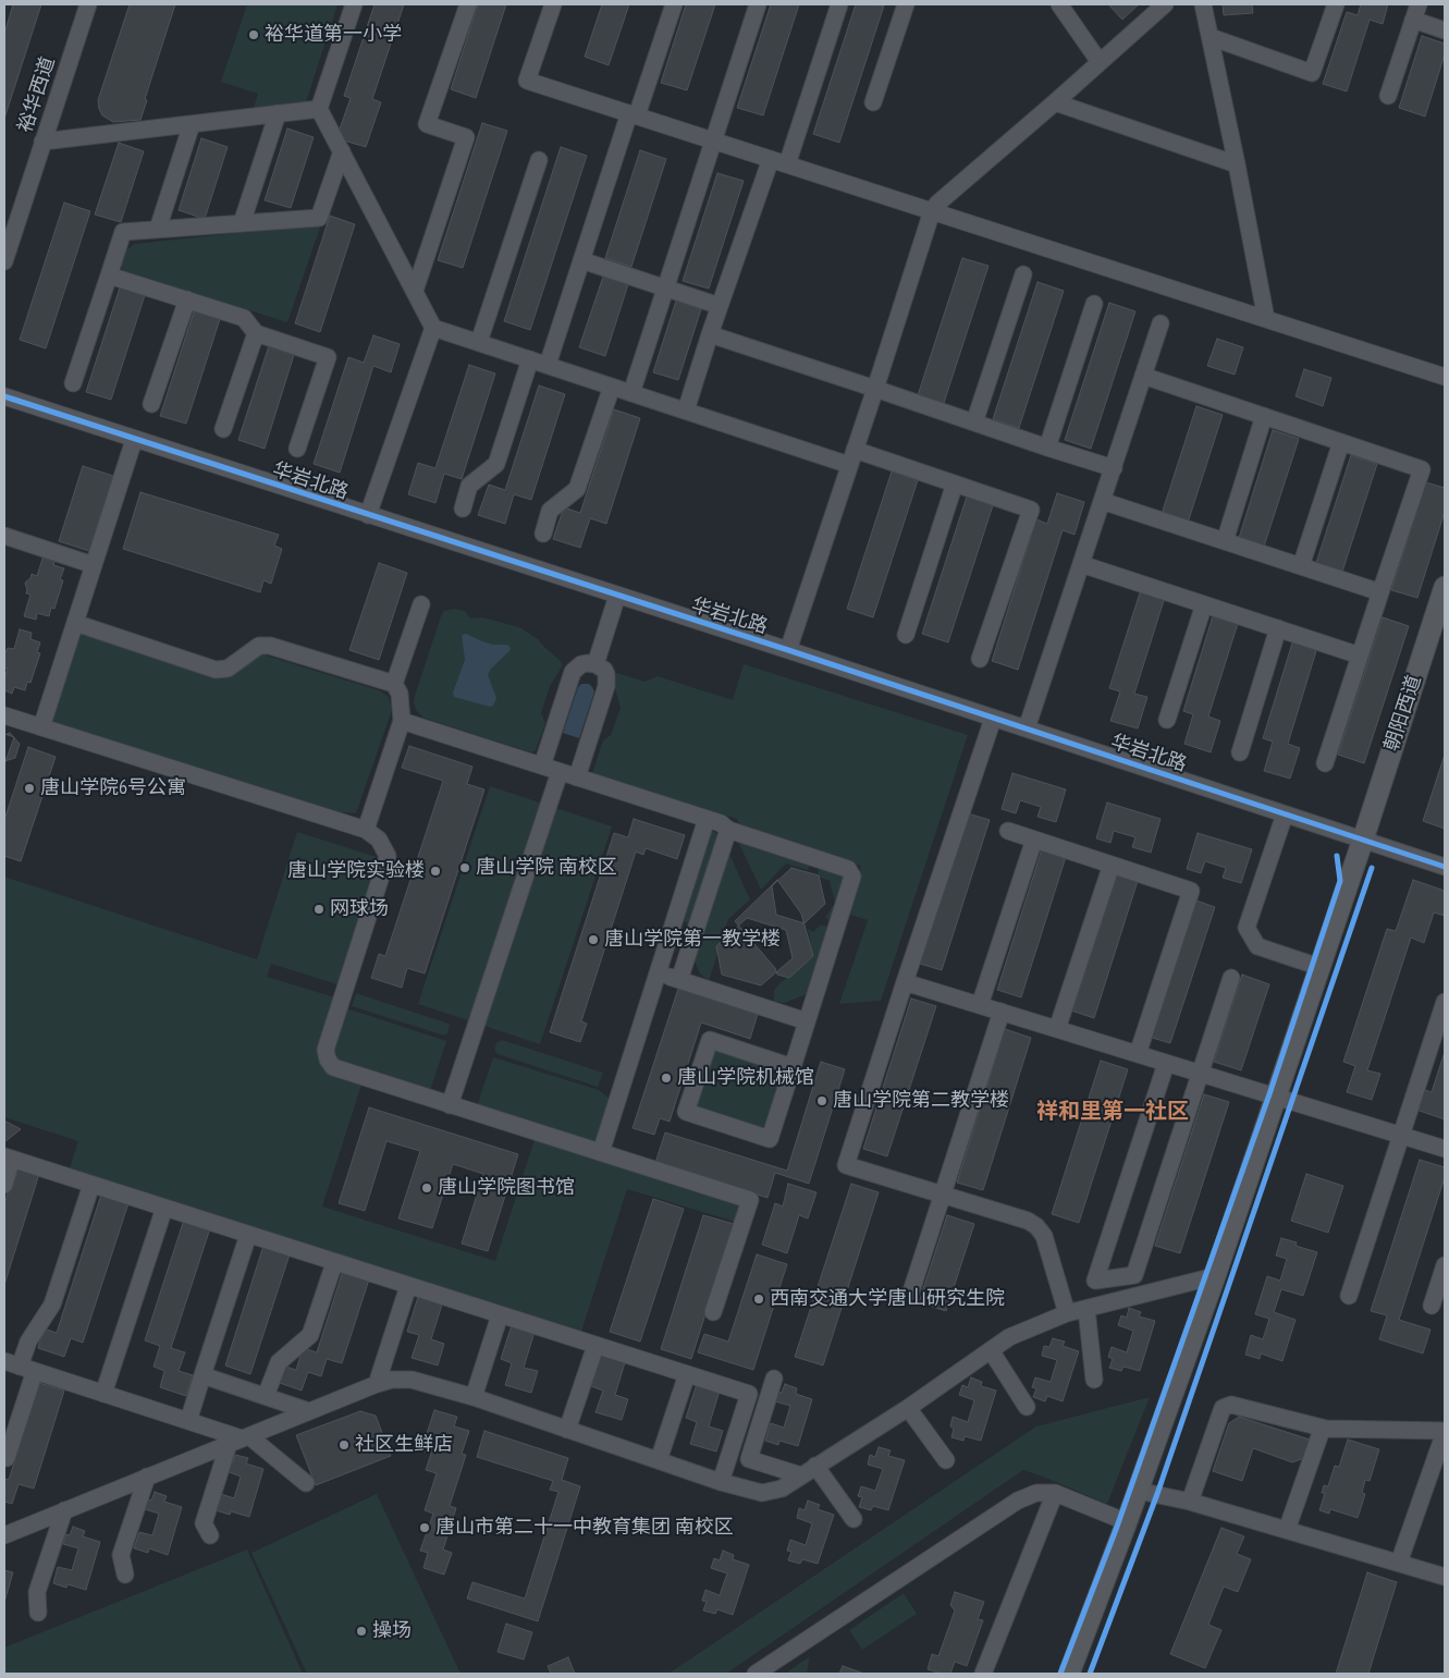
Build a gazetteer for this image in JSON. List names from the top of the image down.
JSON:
{
  "streets": {
    "main road": ["朝阳西道"],
    "street": ["裕华西道", "华岩北路"]
  },
  "crossings": [
    ["华岩北路", "朝阳西道"]
  ],
  "districts": ["祥和里第一社区"],
  "places": [
    "裕华道第一小学",
    "唐山学院6号公寓",
    "唐山学院 南校区",
    "唐山学院实验楼",
    "网球场",
    "唐山学院第一教学楼",
    "唐山学院机械馆",
    "唐山学院第二教学楼",
    "唐山学院图书馆",
    "西南交通大学唐山研究生院",
    "社区生鲜店",
    "唐山市第二十一中教育集团 南校区",
    "操场"
  ]
}
